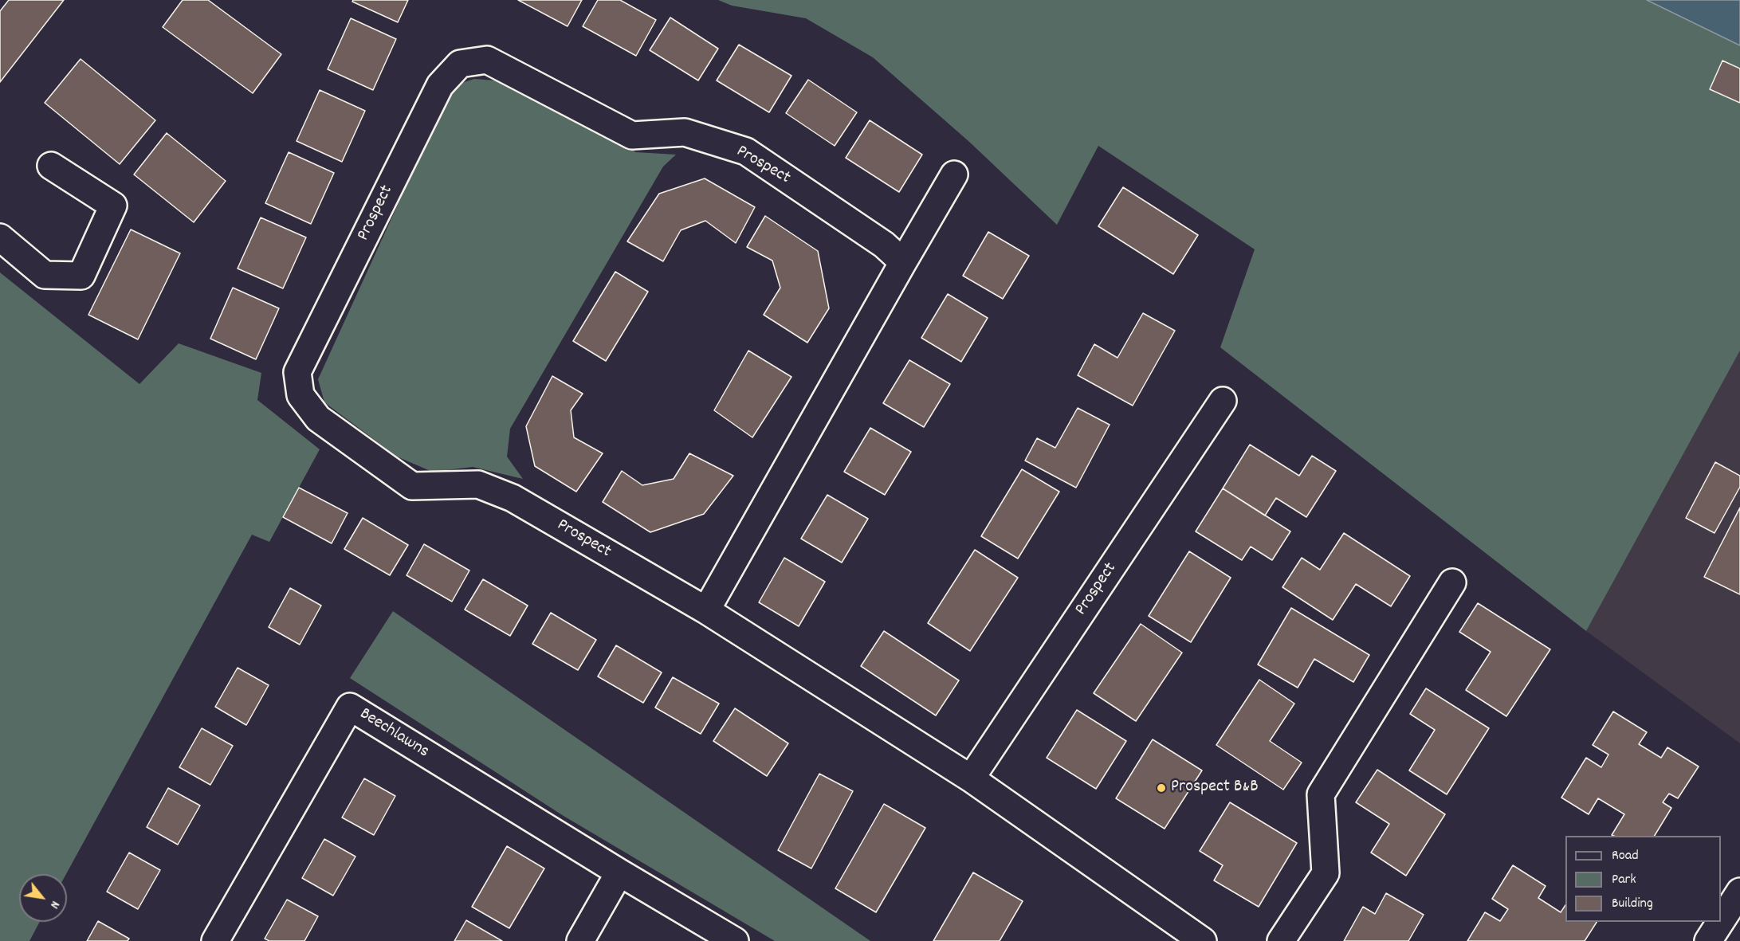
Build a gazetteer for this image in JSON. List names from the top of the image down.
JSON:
{
  "streets": {
    "street": ["Prospect", "Beechlawns"]
  },
  "places": ["Prospect B&B"],
  "legend": ["Road", "Park", "Building"],
  "north": "bottom right"
}
